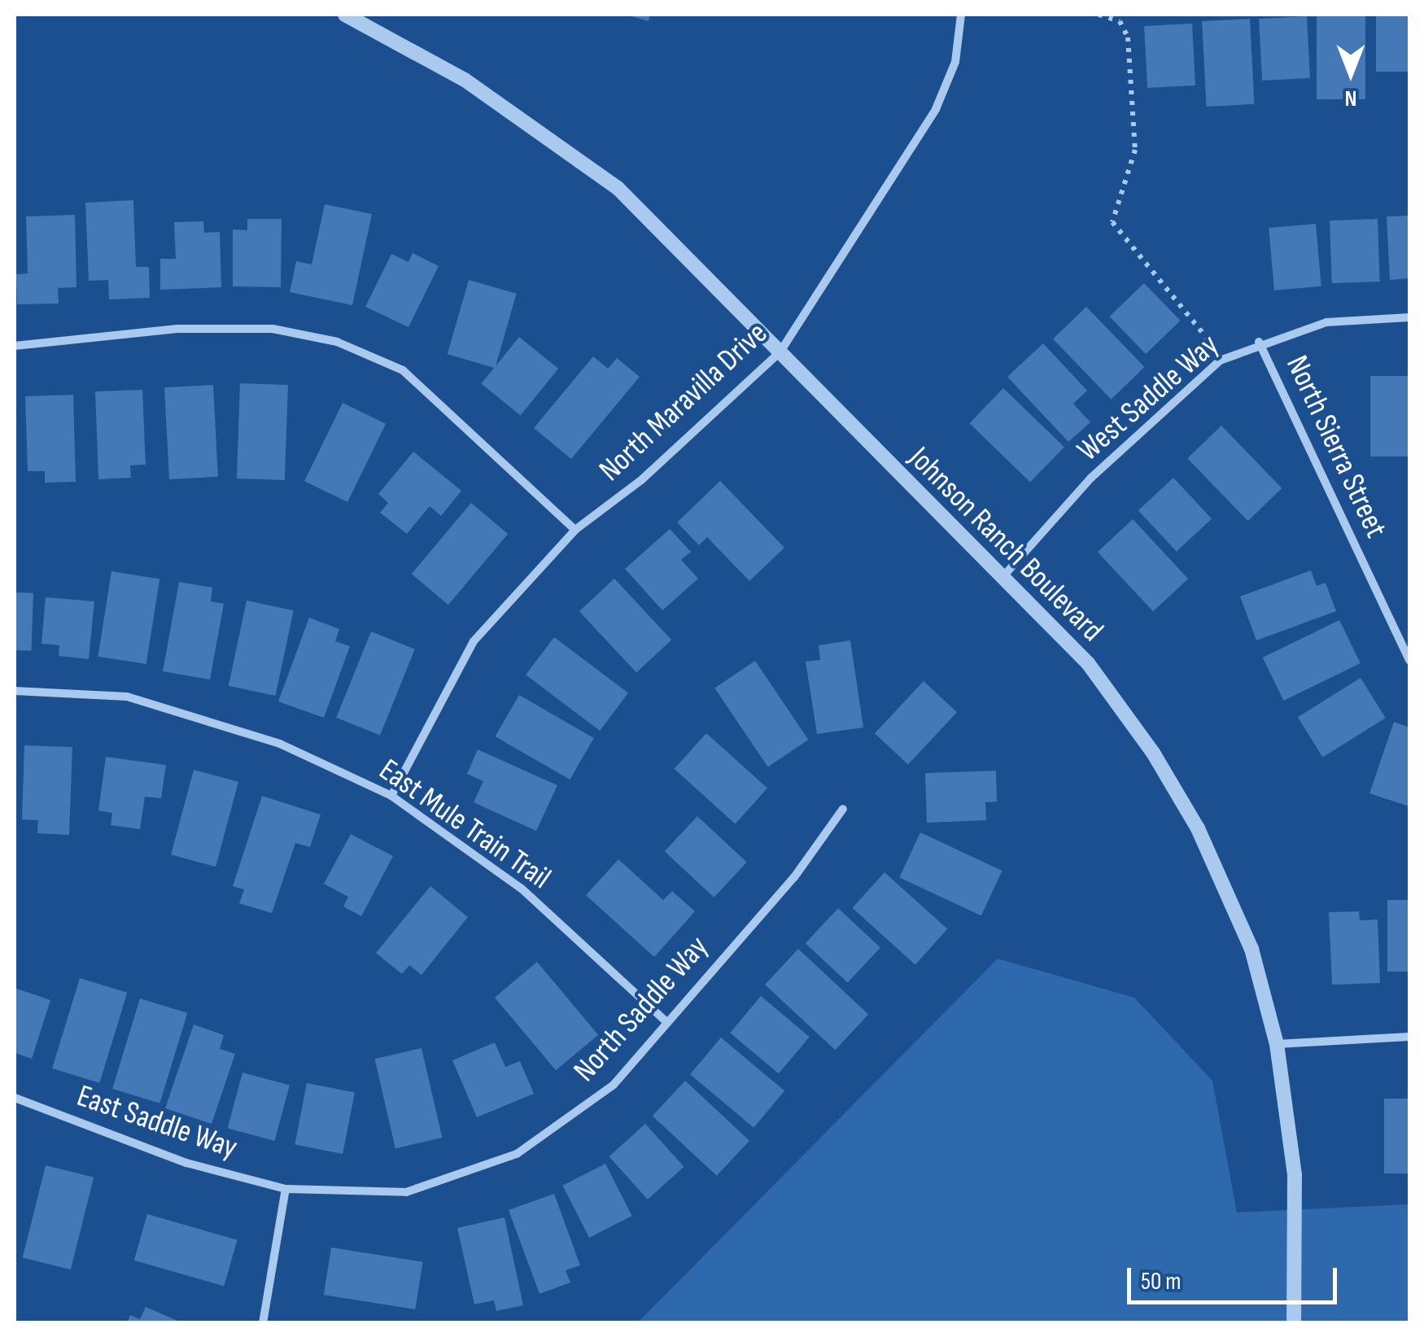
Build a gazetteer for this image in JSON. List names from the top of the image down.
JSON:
{
  "streets": {
    "street": [
      "West Saddle Way",
      "North Maravilla Drive",
      "North Sierra Street",
      "Johnson Ranch Boulevard",
      "East Mule Train Trail",
      "North Saddle Way",
      "East Saddle Way"
    ]
  },
  "crossings": [
    ["West Saddle Way", "North Sierra Street"],
    ["West Saddle Way", "Johnson Ranch Boulevard"],
    ["North Maravilla Drive", "Johnson Ranch Boulevard"],
    ["North Maravilla Drive", "East Mule Train Trail"],
    ["East Mule Train Trail", "North Saddle Way"],
    ["North Saddle Way", "East Saddle Way"]
  ],
  "scale_bar": "50 m",
  "north": "bottom"
}
